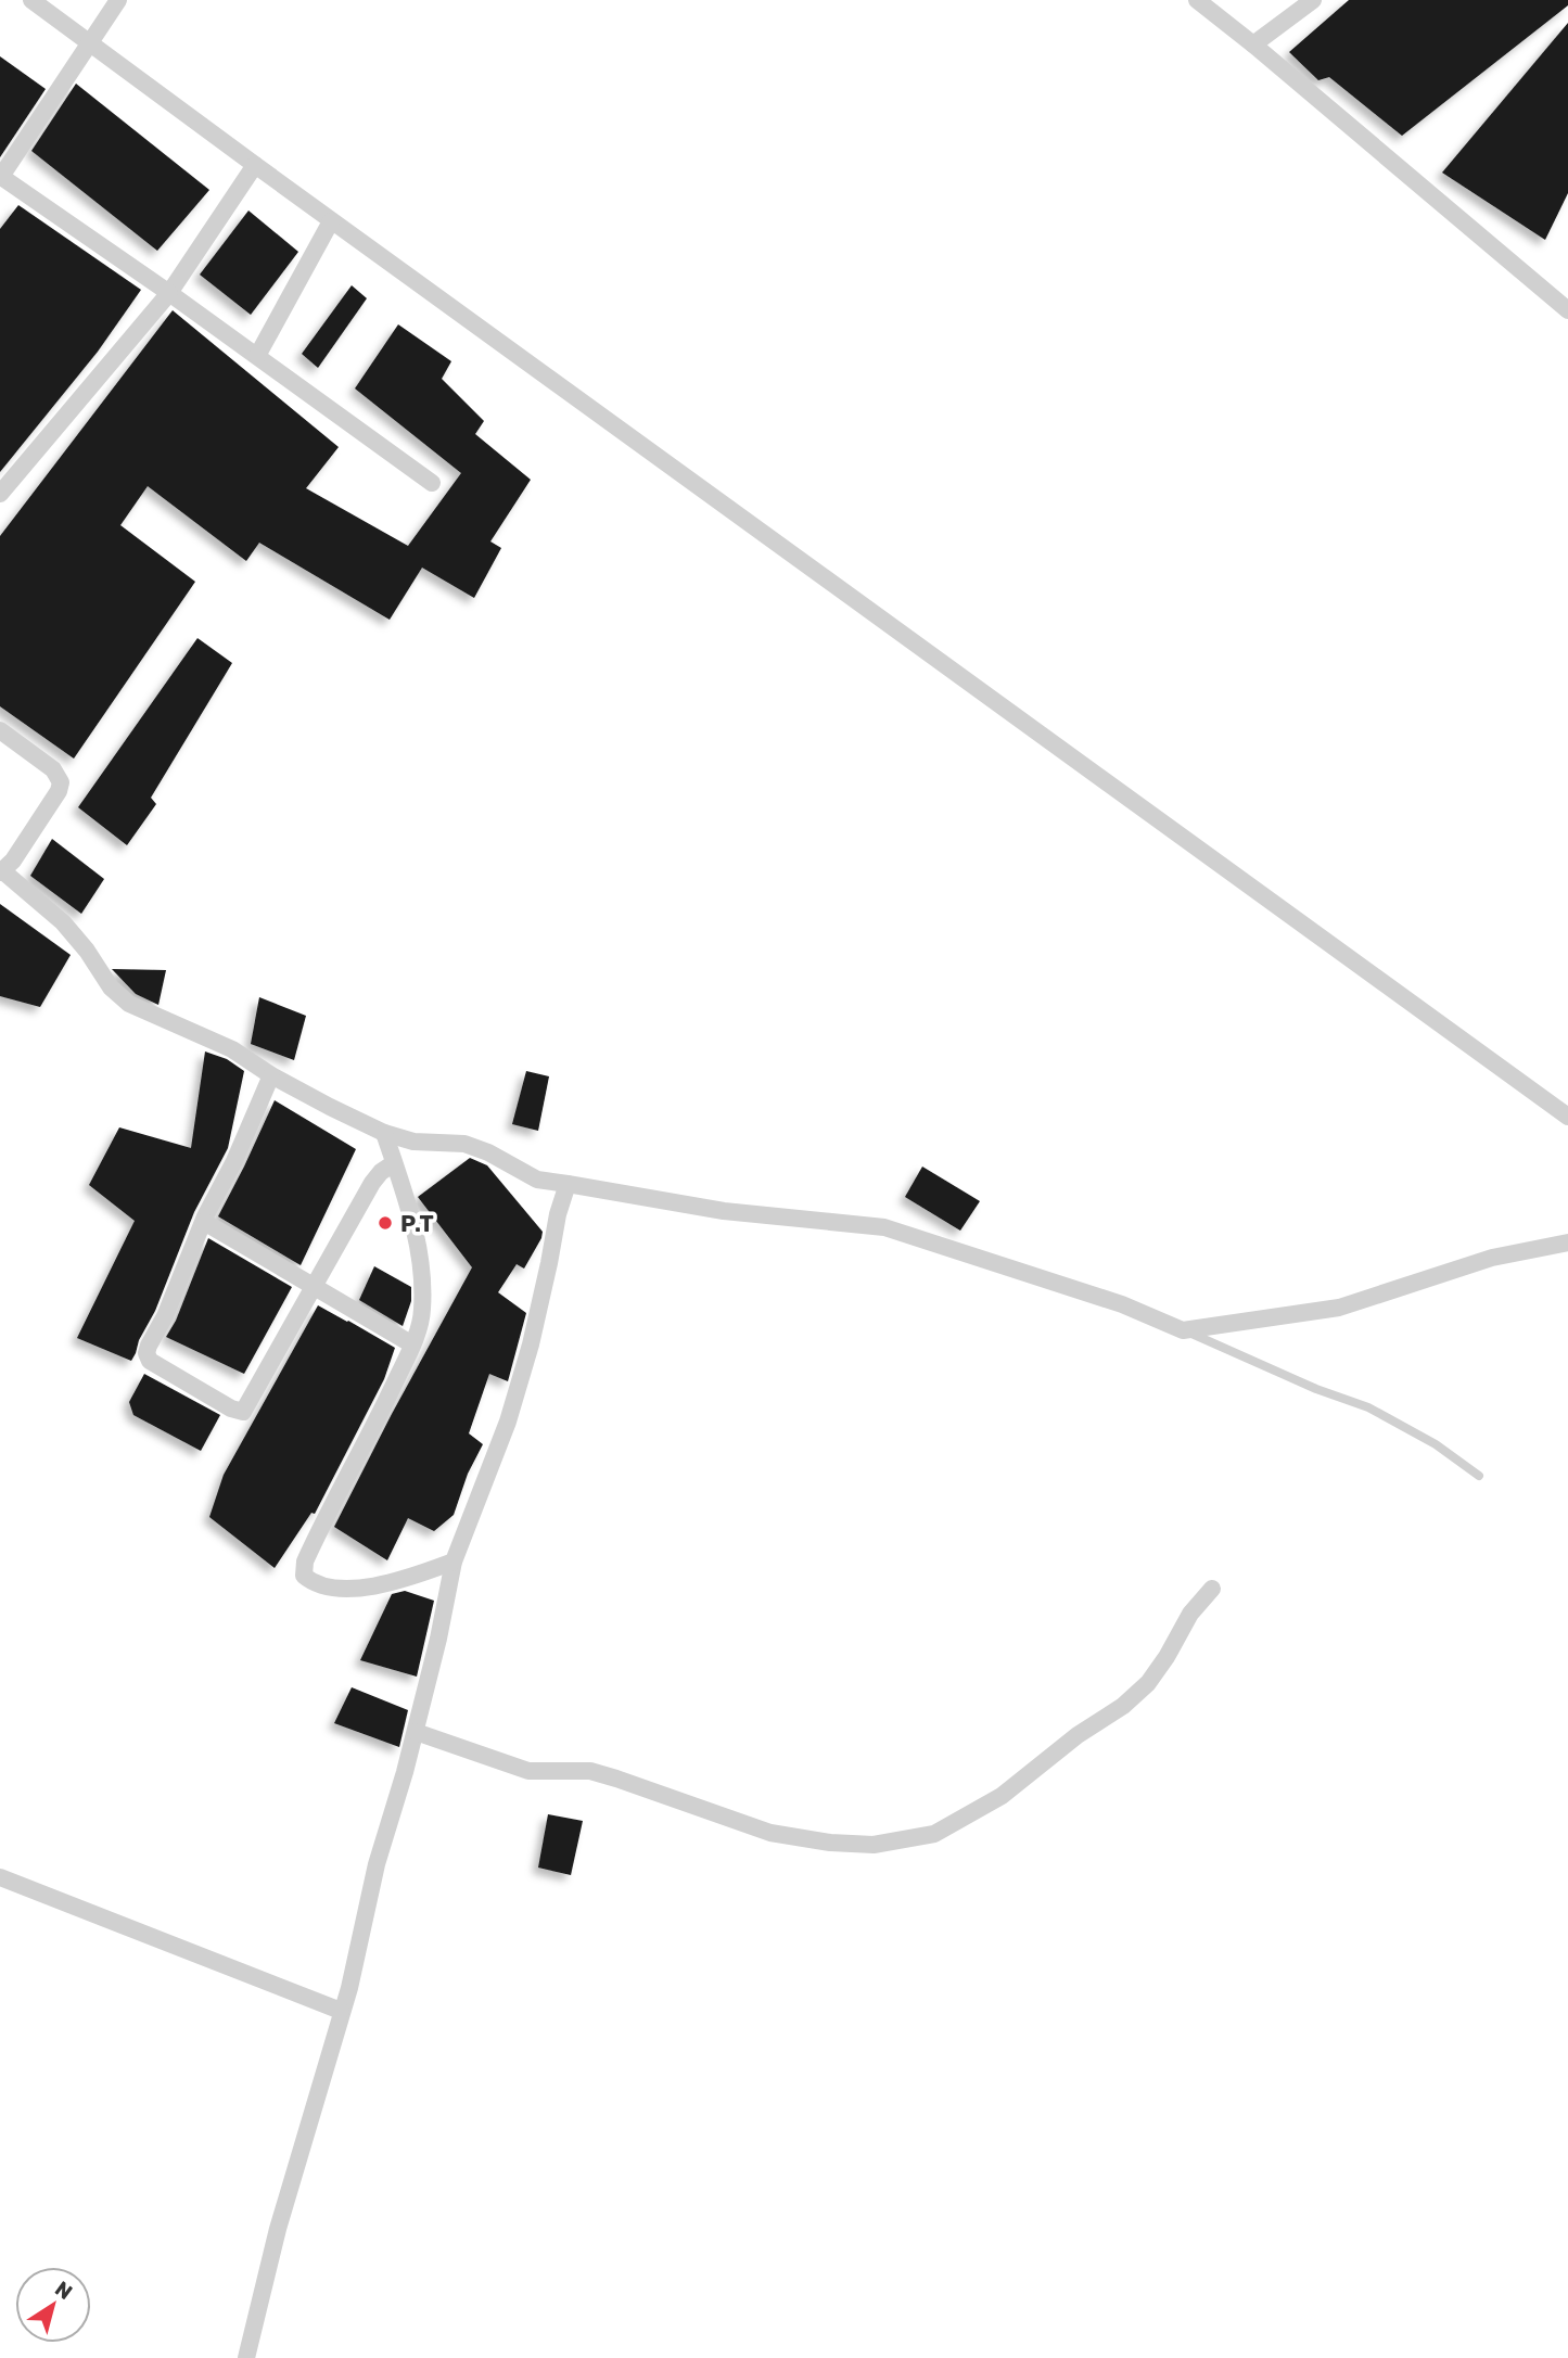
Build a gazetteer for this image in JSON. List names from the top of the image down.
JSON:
{
  "places": ["P.T"],
  "north": "top right"
}
